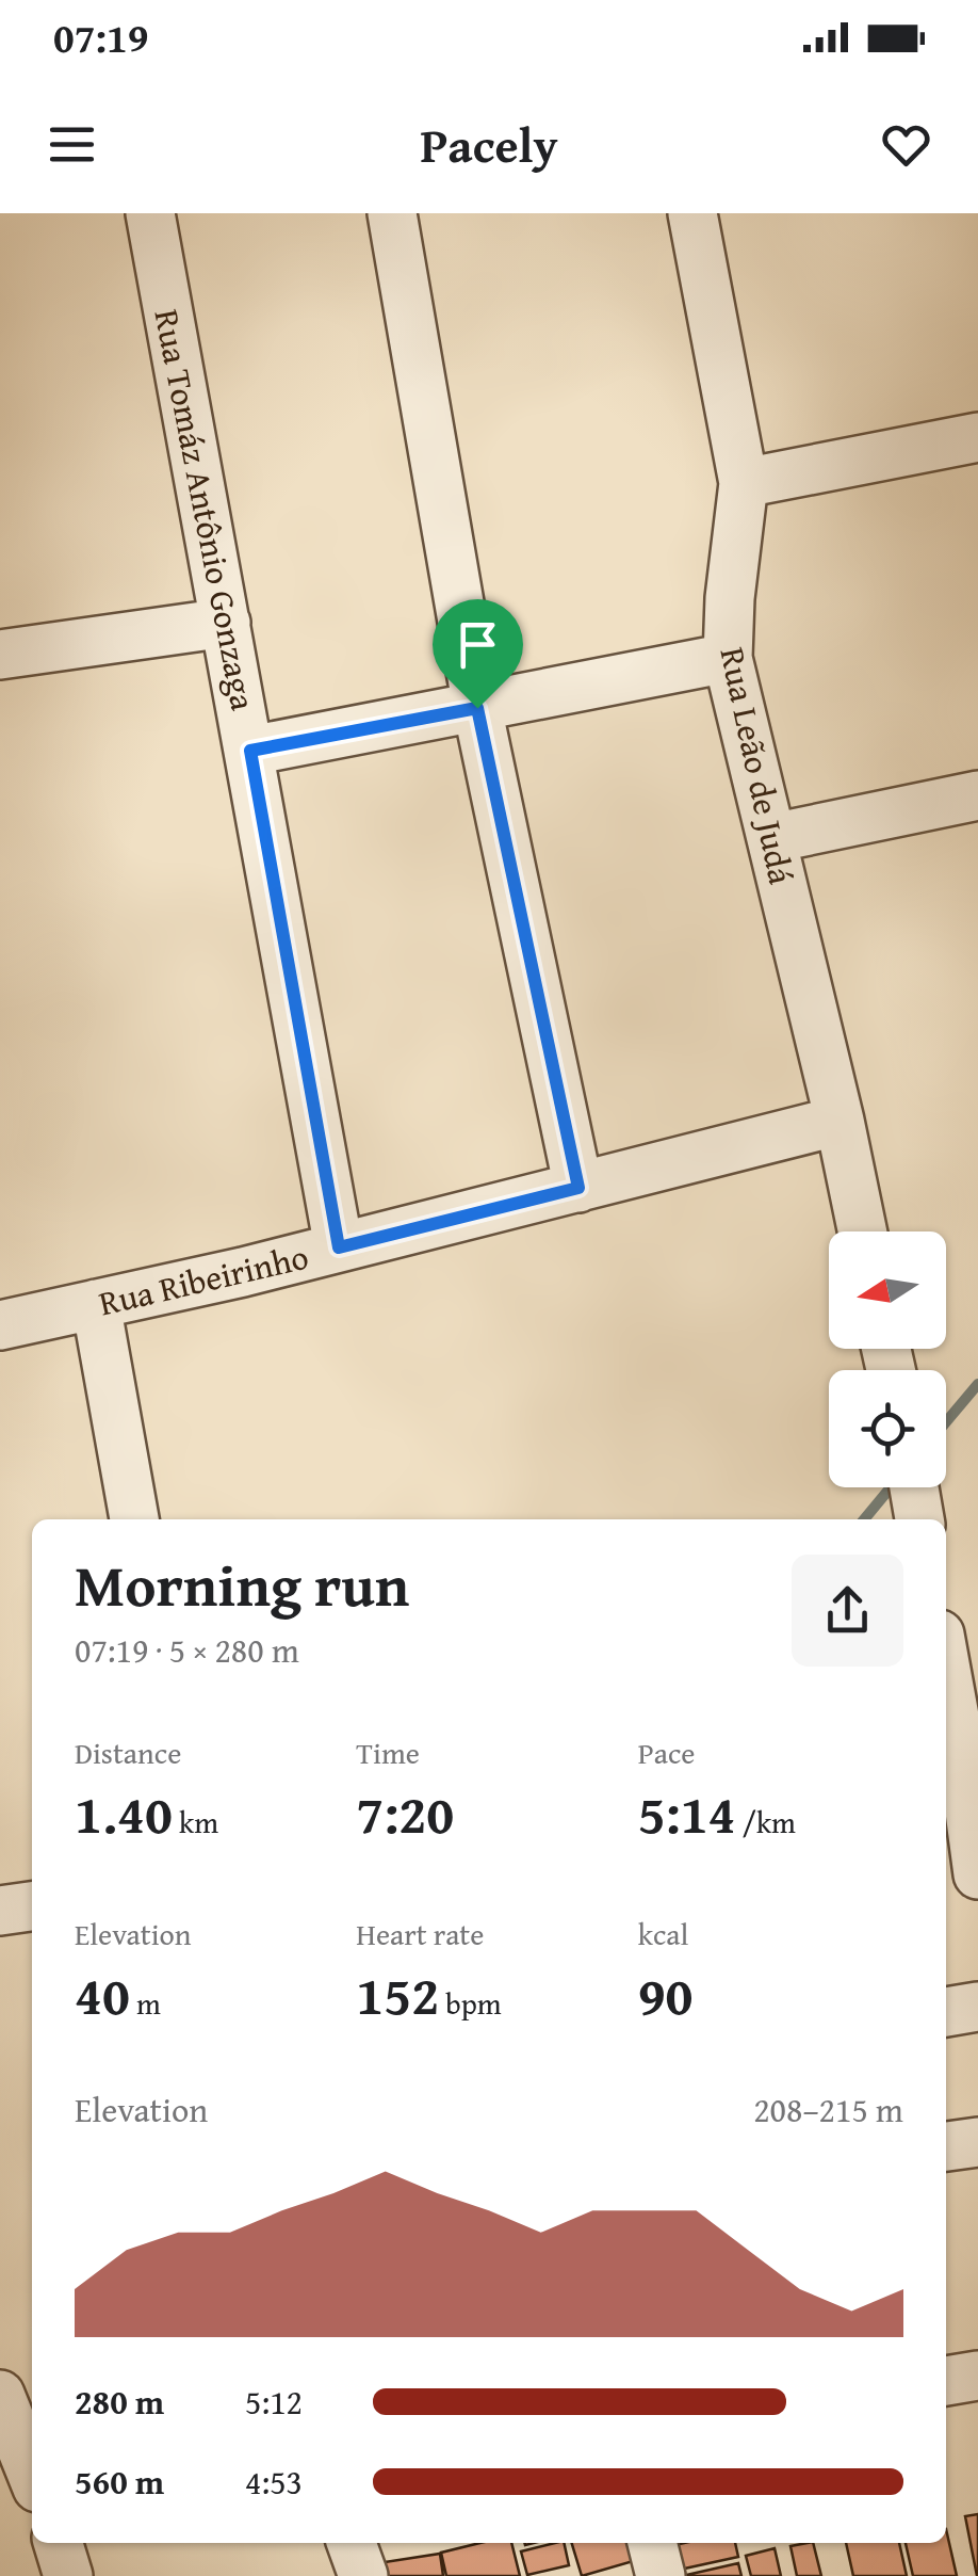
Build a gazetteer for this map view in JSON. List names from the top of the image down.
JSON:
{
  "streets": {
    "street": ["Rua Tomáz Antônio Gonzaga", "Rua Leão de Judá", "Rua Ribeirinho"]
  },
  "crossings": [
    ["Rua Tomáz Antônio Gonzaga", "Rua Ribeirinho"],
    ["Rua Leão de Judá", "Rua Ribeirinho"]
  ],
  "north": "left",
  "page": {
    "status": "07:19",
    "header": "Pacely",
    "heading": ["Morning run", "07:19 · 5 × 280 m"],
    "stats": [
      ["Distance", "1.40 km"],
      ["Time", "7:20"],
      ["Pace", "5:14 /km"],
      ["Elevation", "40 m"],
      ["Heart rate", "152 bpm"],
      ["kcal", "90"]
    ],
    "chart": ["Elevation", "208–215 m"],
    "list": [
      {
        "name": "280 m",
        "note": "5:12"
      },
      {
        "name": "560 m",
        "note": "4:53"
      }
    ]
  }
}
